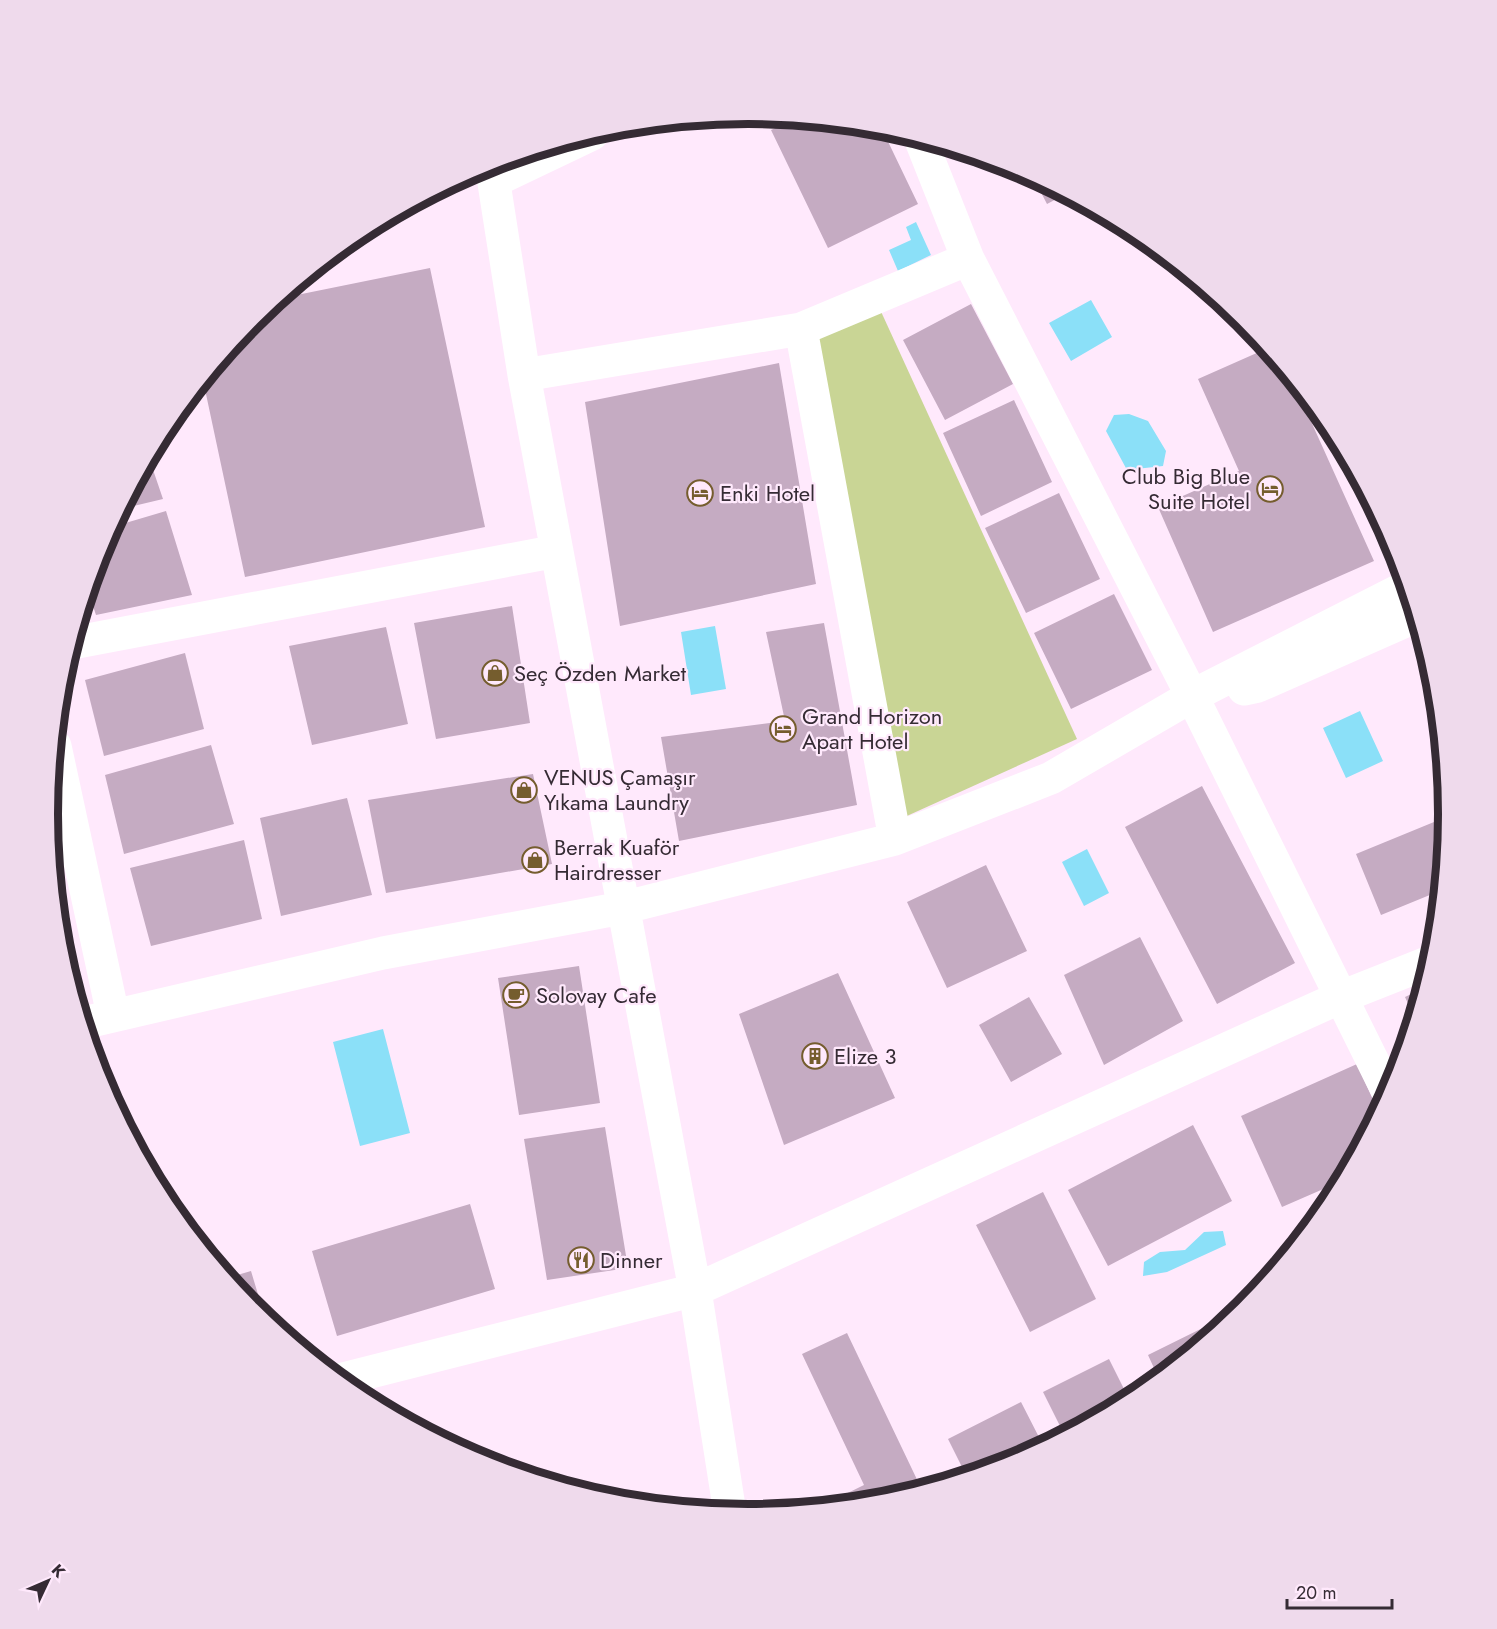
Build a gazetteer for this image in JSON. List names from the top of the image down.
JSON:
{
  "places": {
    "hotel": ["Club Big Blue Suite Hotel", "Enki Hotel", "Grand Horizon Apart Hotel"],
    "shop": ["Seç Özden Market", "VENUS Çamaşır Yıkama Laundry", "Berrak Kuaför Hairdresser"],
    "cafe": ["Solovay Cafe"],
    "building": ["Elize 3"],
    "restaurant": ["Dinner"]
  },
  "scale_bar": "20 m",
  "north": "top right"
}
